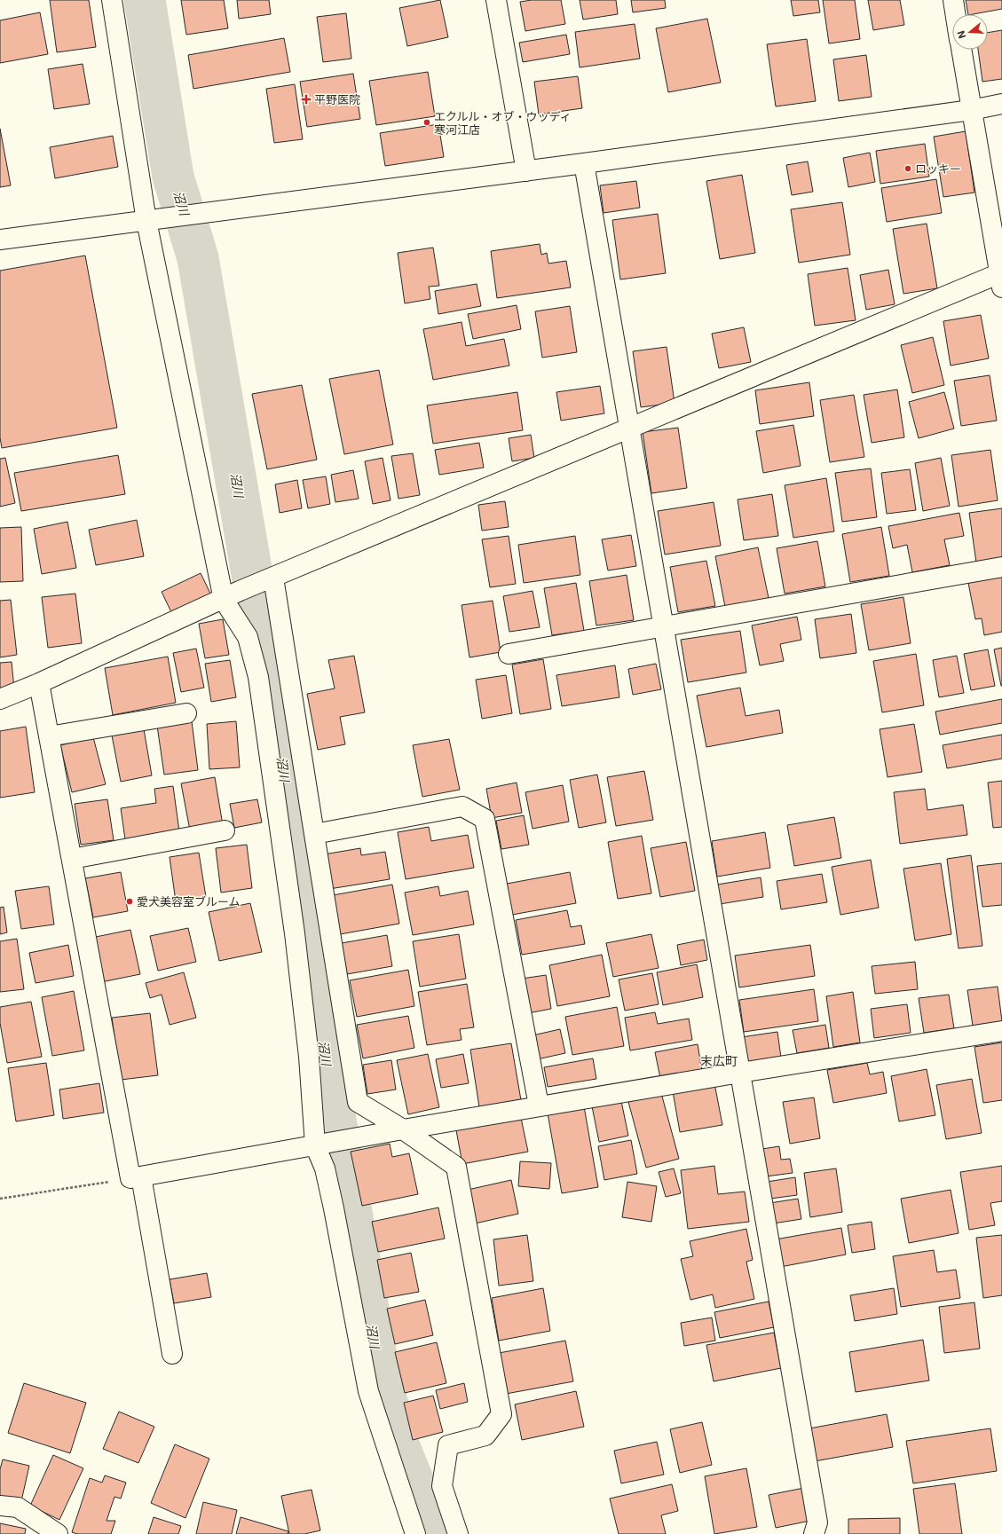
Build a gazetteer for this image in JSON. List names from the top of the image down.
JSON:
{
  "districts": ["末広町"],
  "water": ["沼川"],
  "places": {
    "health": ["平野医院"],
    "other": ["エクルル・オブ・ウッディ 寒河江店", "ロッキー", "愛犬美容室ブルーム"]
  },
  "north": "left"
}
